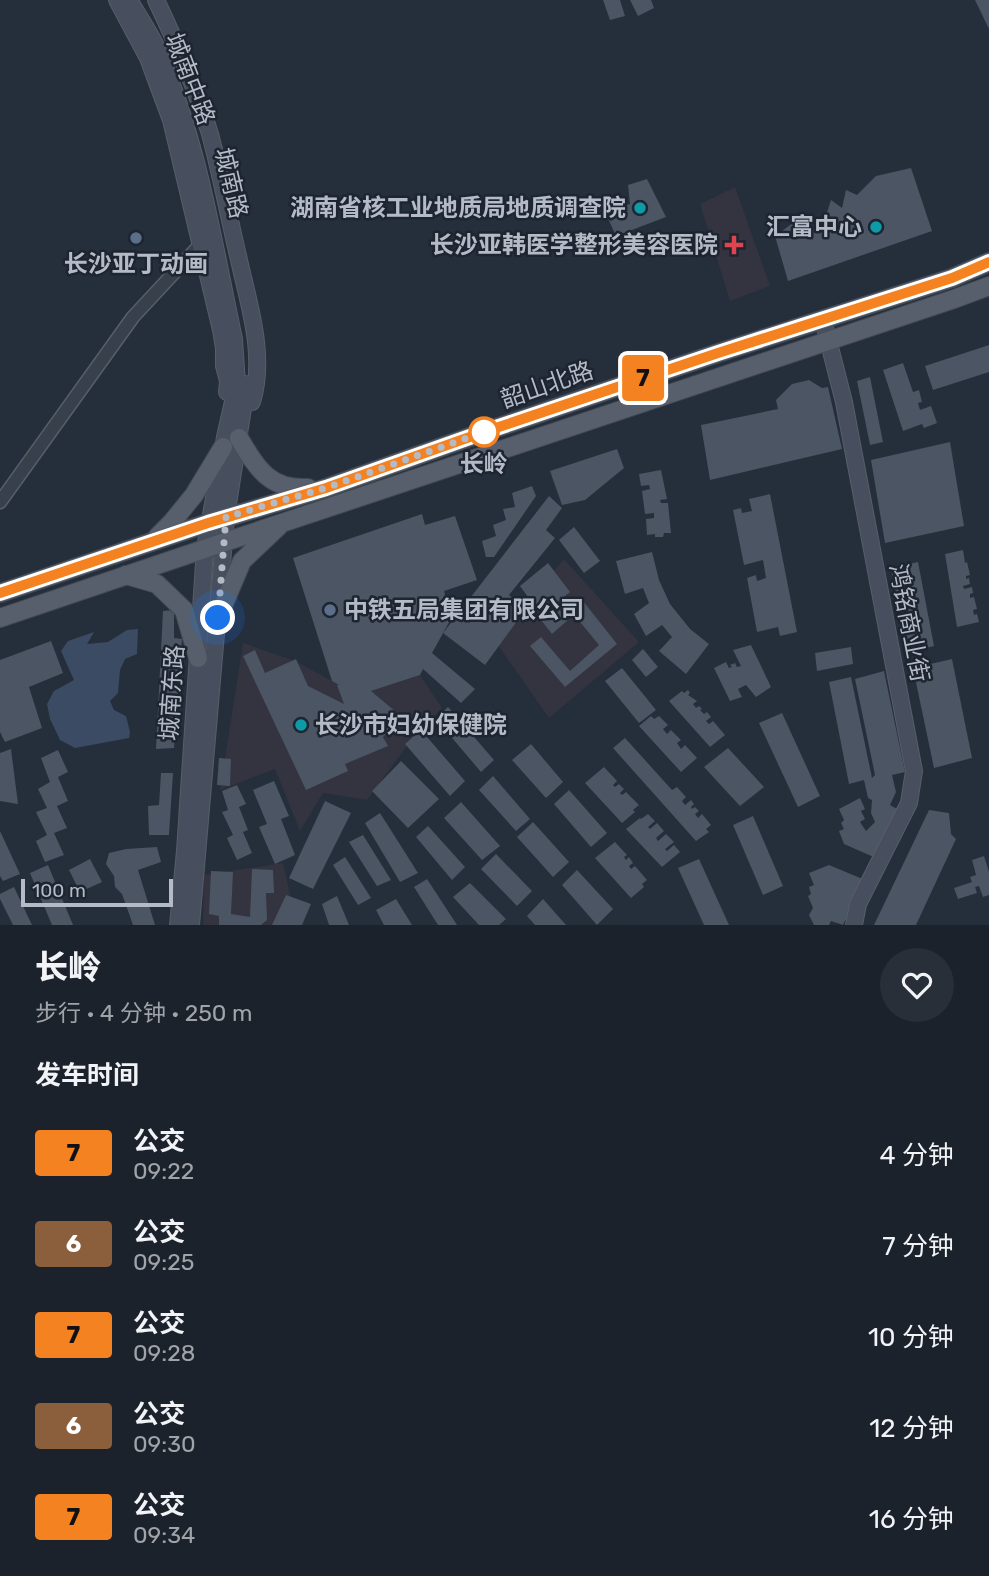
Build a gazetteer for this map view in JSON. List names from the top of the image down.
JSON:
{
  "streets": {
    "main road": [
      "城南中路",
      "城南路",
      "韶山北路",
      "鸿铭商业街",
      "城南东路"
    ]
  },
  "crossings": [
    ["城南中路", "城南路"],
    ["城南中路", "城南东路"],
    ["城南路", "城南东路"],
    ["韶山北路", "鸿铭商业街"],
    ["韶山北路", "城南东路"]
  ],
  "places": {
    "other": [
      "湖南省核工业地质局地质调查院",
      "汇富中心",
      "长沙亚丁动画",
      "长岭",
      "中铁五局集团有限公司",
      "长沙市妇幼保健院"
    ],
    "health": ["长沙亚韩医学整形美容医院"]
  },
  "lines": ["bus line 7"],
  "scale_bar": "100 m",
  "page": {
    "on_map": "7",
    "scale": "100 m",
    "heading": [
      ["长岭", "步行 · 4 分钟 · 250 m"],
      "发车时间"
    ],
    "list": [
      {
        "mark": "7",
        "name": "公交",
        "note": "09:22",
        "value": "4 分钟"
      },
      {
        "mark": "6",
        "name": "公交",
        "note": "09:25",
        "value": "7 分钟"
      },
      {
        "mark": "7",
        "name": "公交",
        "note": "09:28",
        "value": "10 分钟"
      },
      {
        "mark": "6",
        "name": "公交",
        "note": "09:30",
        "value": "12 分钟"
      },
      {
        "mark": "7",
        "name": "公交",
        "note": "09:34",
        "value": "16 分钟"
      }
    ]
  }
}
